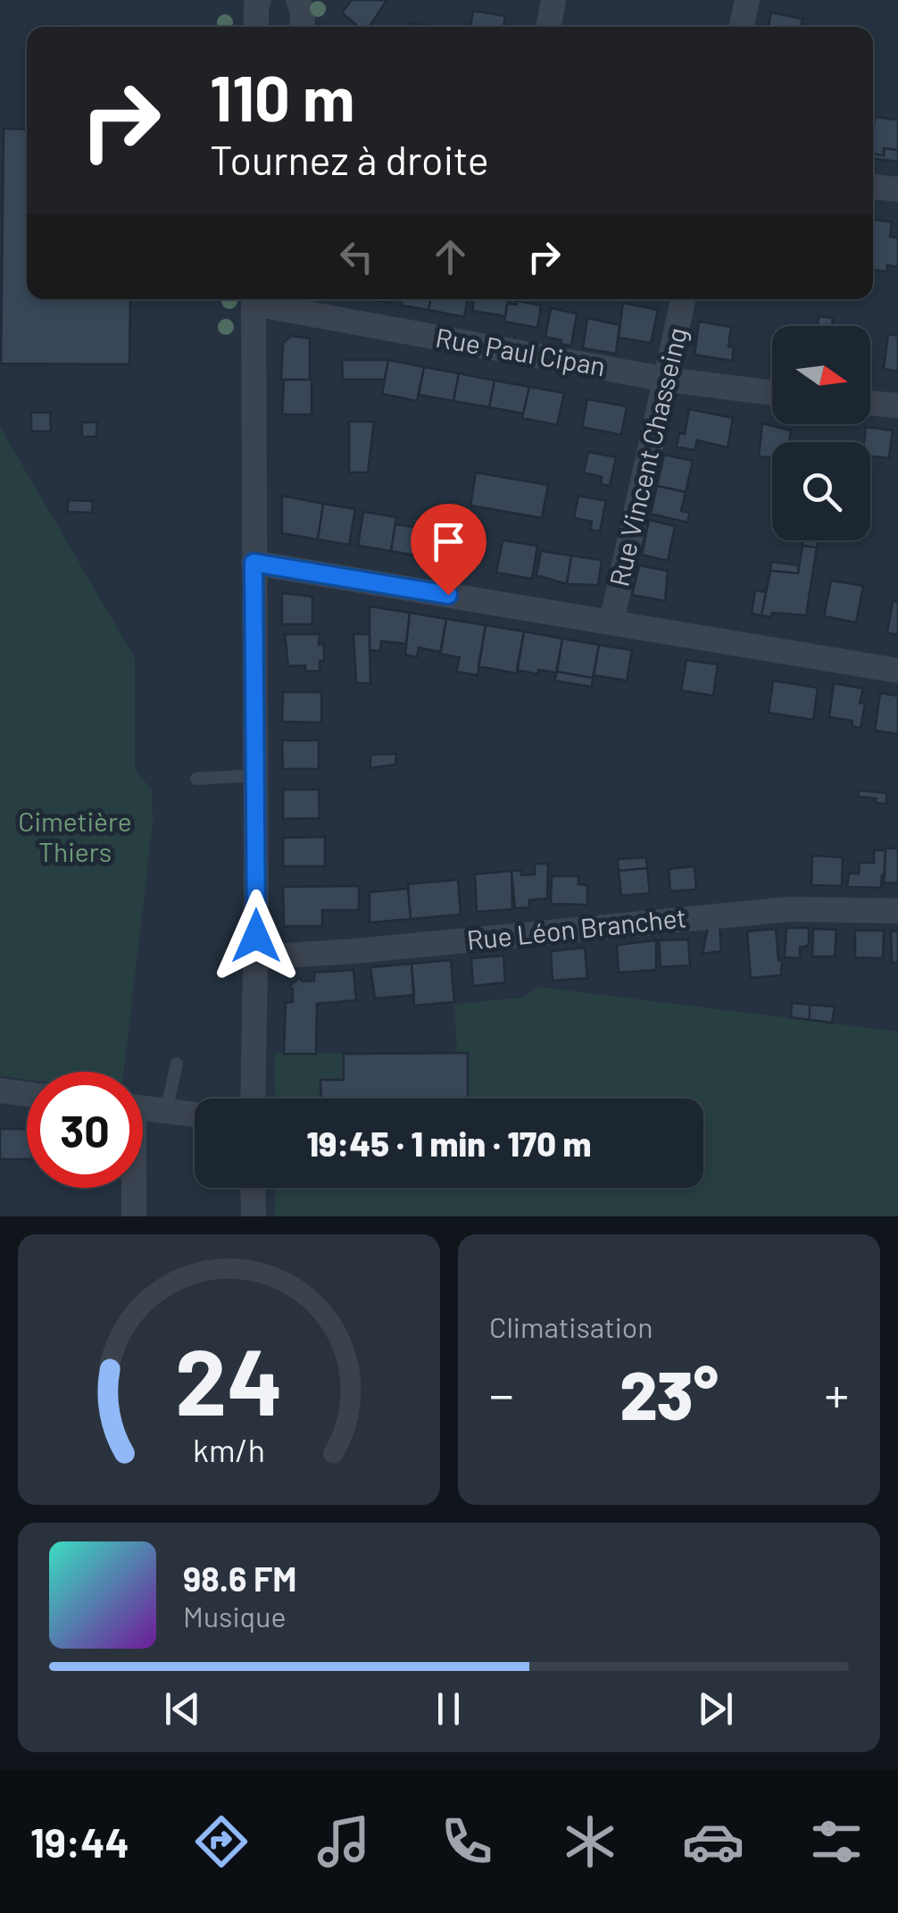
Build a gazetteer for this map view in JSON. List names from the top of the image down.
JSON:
{
  "streets": {
    "street": ["Rue Paul Cipan", "Rue Vincent Chasseing", "Rue Léon Branchet"]
  },
  "crossings": [
    ["Rue Paul Cipan", "Rue Vincent Chasseing"]
  ],
  "parks": ["Cimetière Thiers"],
  "north": "right",
  "page": {
    "turn": ["110 m", "Tournez à droite"],
    "limit": "30",
    "trip": "19:45 · 1 min · 170 m",
    "tile": "Climatisation",
    "heat": ["−", "23°", "+"],
    "song": ["98.6 FM", "Musique"],
    "tabs": "19:44",
    "gauge": ["24", "km/h"]
  }
}
